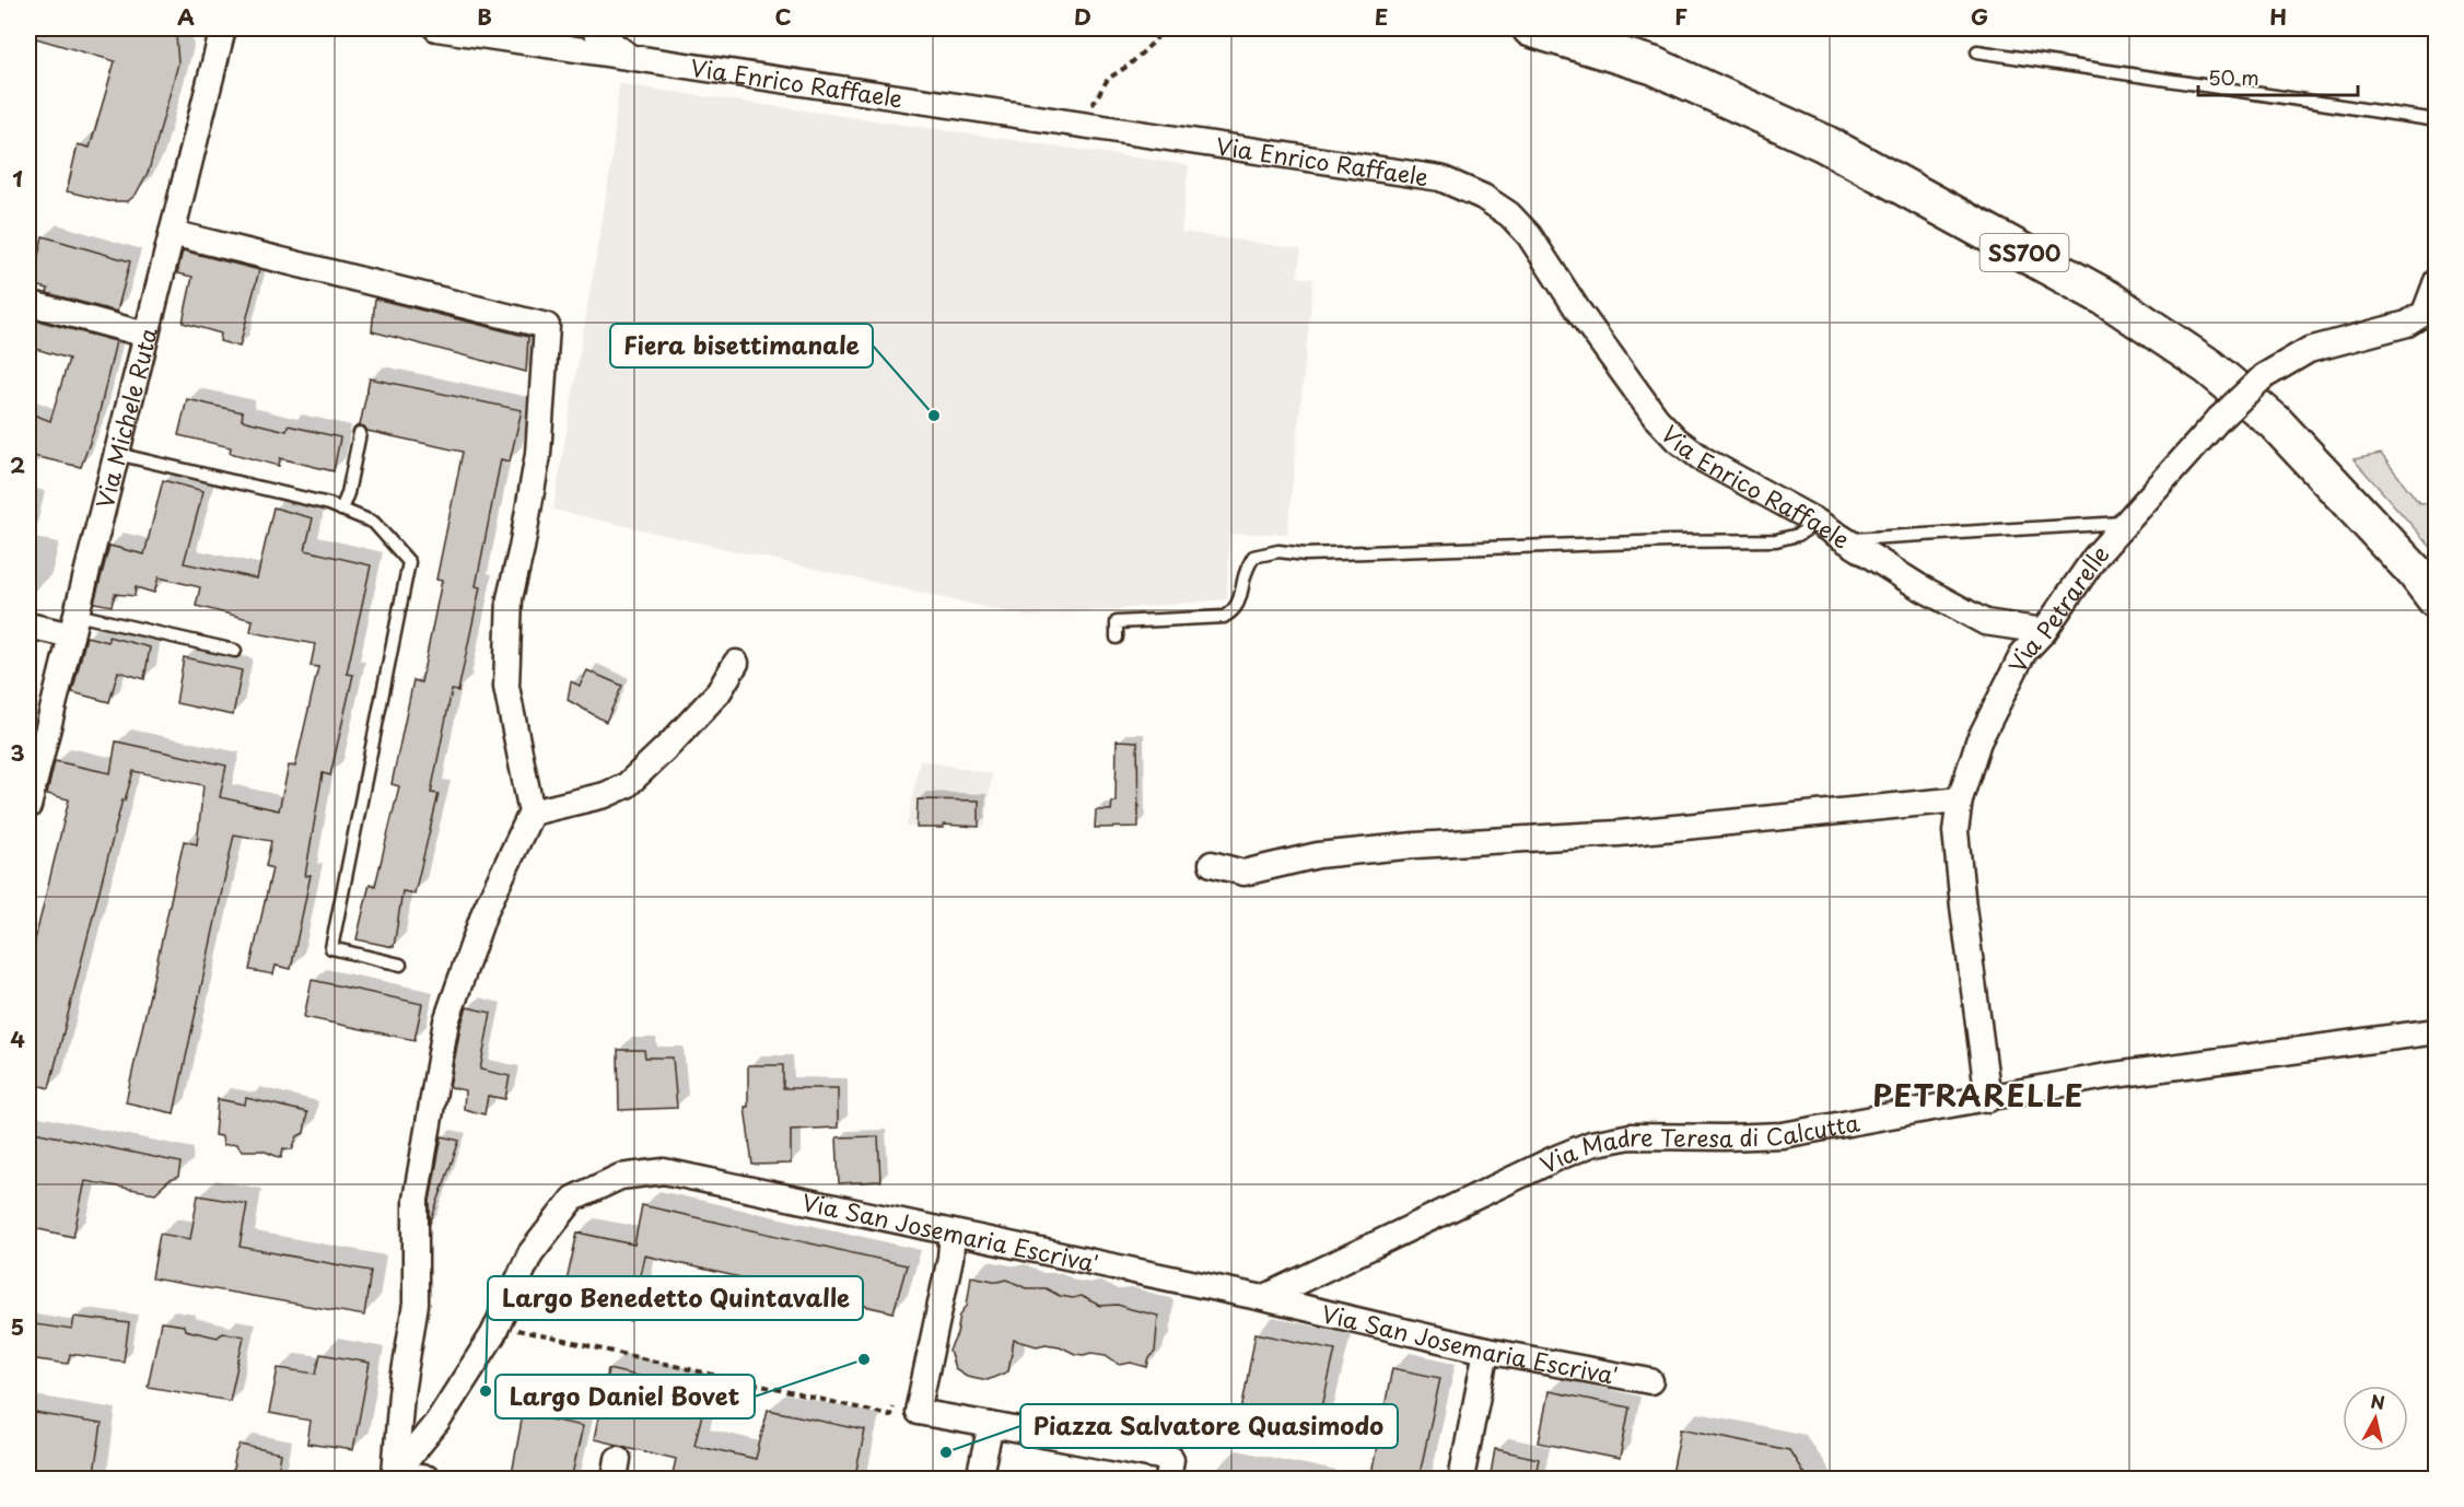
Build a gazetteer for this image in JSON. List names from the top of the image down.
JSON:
{
  "streets": {
    "highway": ["SS700"],
    "street": [
      "Via Enrico Raffaele",
      "Via Michele Ruta",
      "Via Petrarelle",
      "Via Madre Teresa di Calcutta",
      "Via San Josemaria Escriva'"
    ]
  },
  "crossings": [
    ["Via Enrico Raffaele", "Via Petrarelle"],
    ["Via Petrarelle", "Via Madre Teresa di Calcutta"],
    ["Via Madre Teresa di Calcutta", "Via San Josemaria Escriva'"]
  ],
  "districts": ["PETRARELLE"],
  "places": [
    "Fiera bisettimanale",
    "Largo Daniel Bovet",
    "Largo Benedetto Quintavalle",
    "Piazza Salvatore Quasimodo"
  ],
  "scale_bar": "50 m",
  "north": "top",
  "grid": {
    "columns": [
      "A",
      "B",
      "C",
      "D",
      "E",
      "F",
      "G",
      "H"
    ],
    "rows": [
      "1",
      "2",
      "3",
      "4",
      "5"
    ]
  }
}
